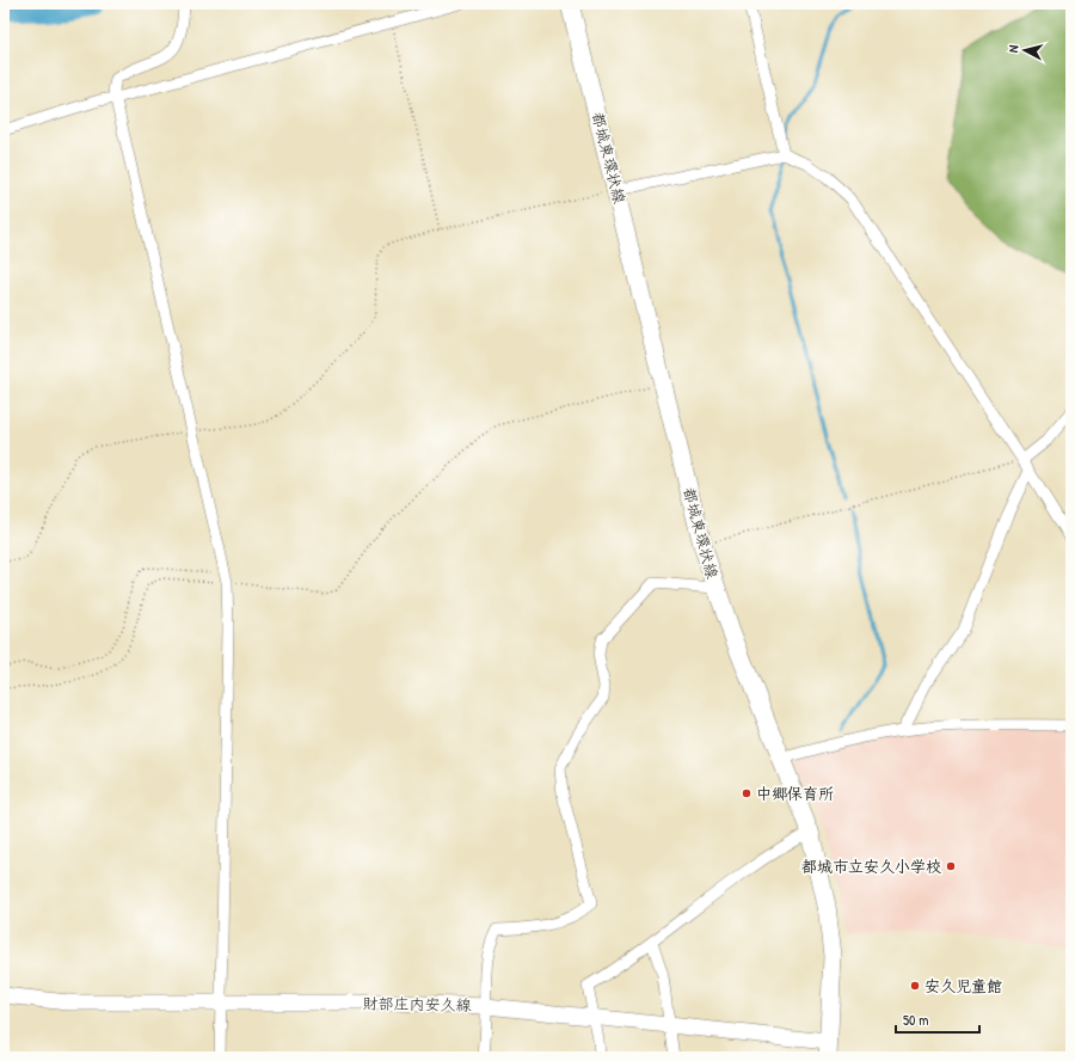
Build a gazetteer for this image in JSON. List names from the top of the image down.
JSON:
{
  "streets": {
    "main road": ["都城東環状線", "財部庄内安久線"]
  },
  "crossings": [
    ["都城東環状線", "財部庄内安久線"]
  ],
  "places": ["中郷保育所", "都城市立安久小学校", "安久児童館"],
  "scale_bar": "50 m",
  "north": "left"
}
